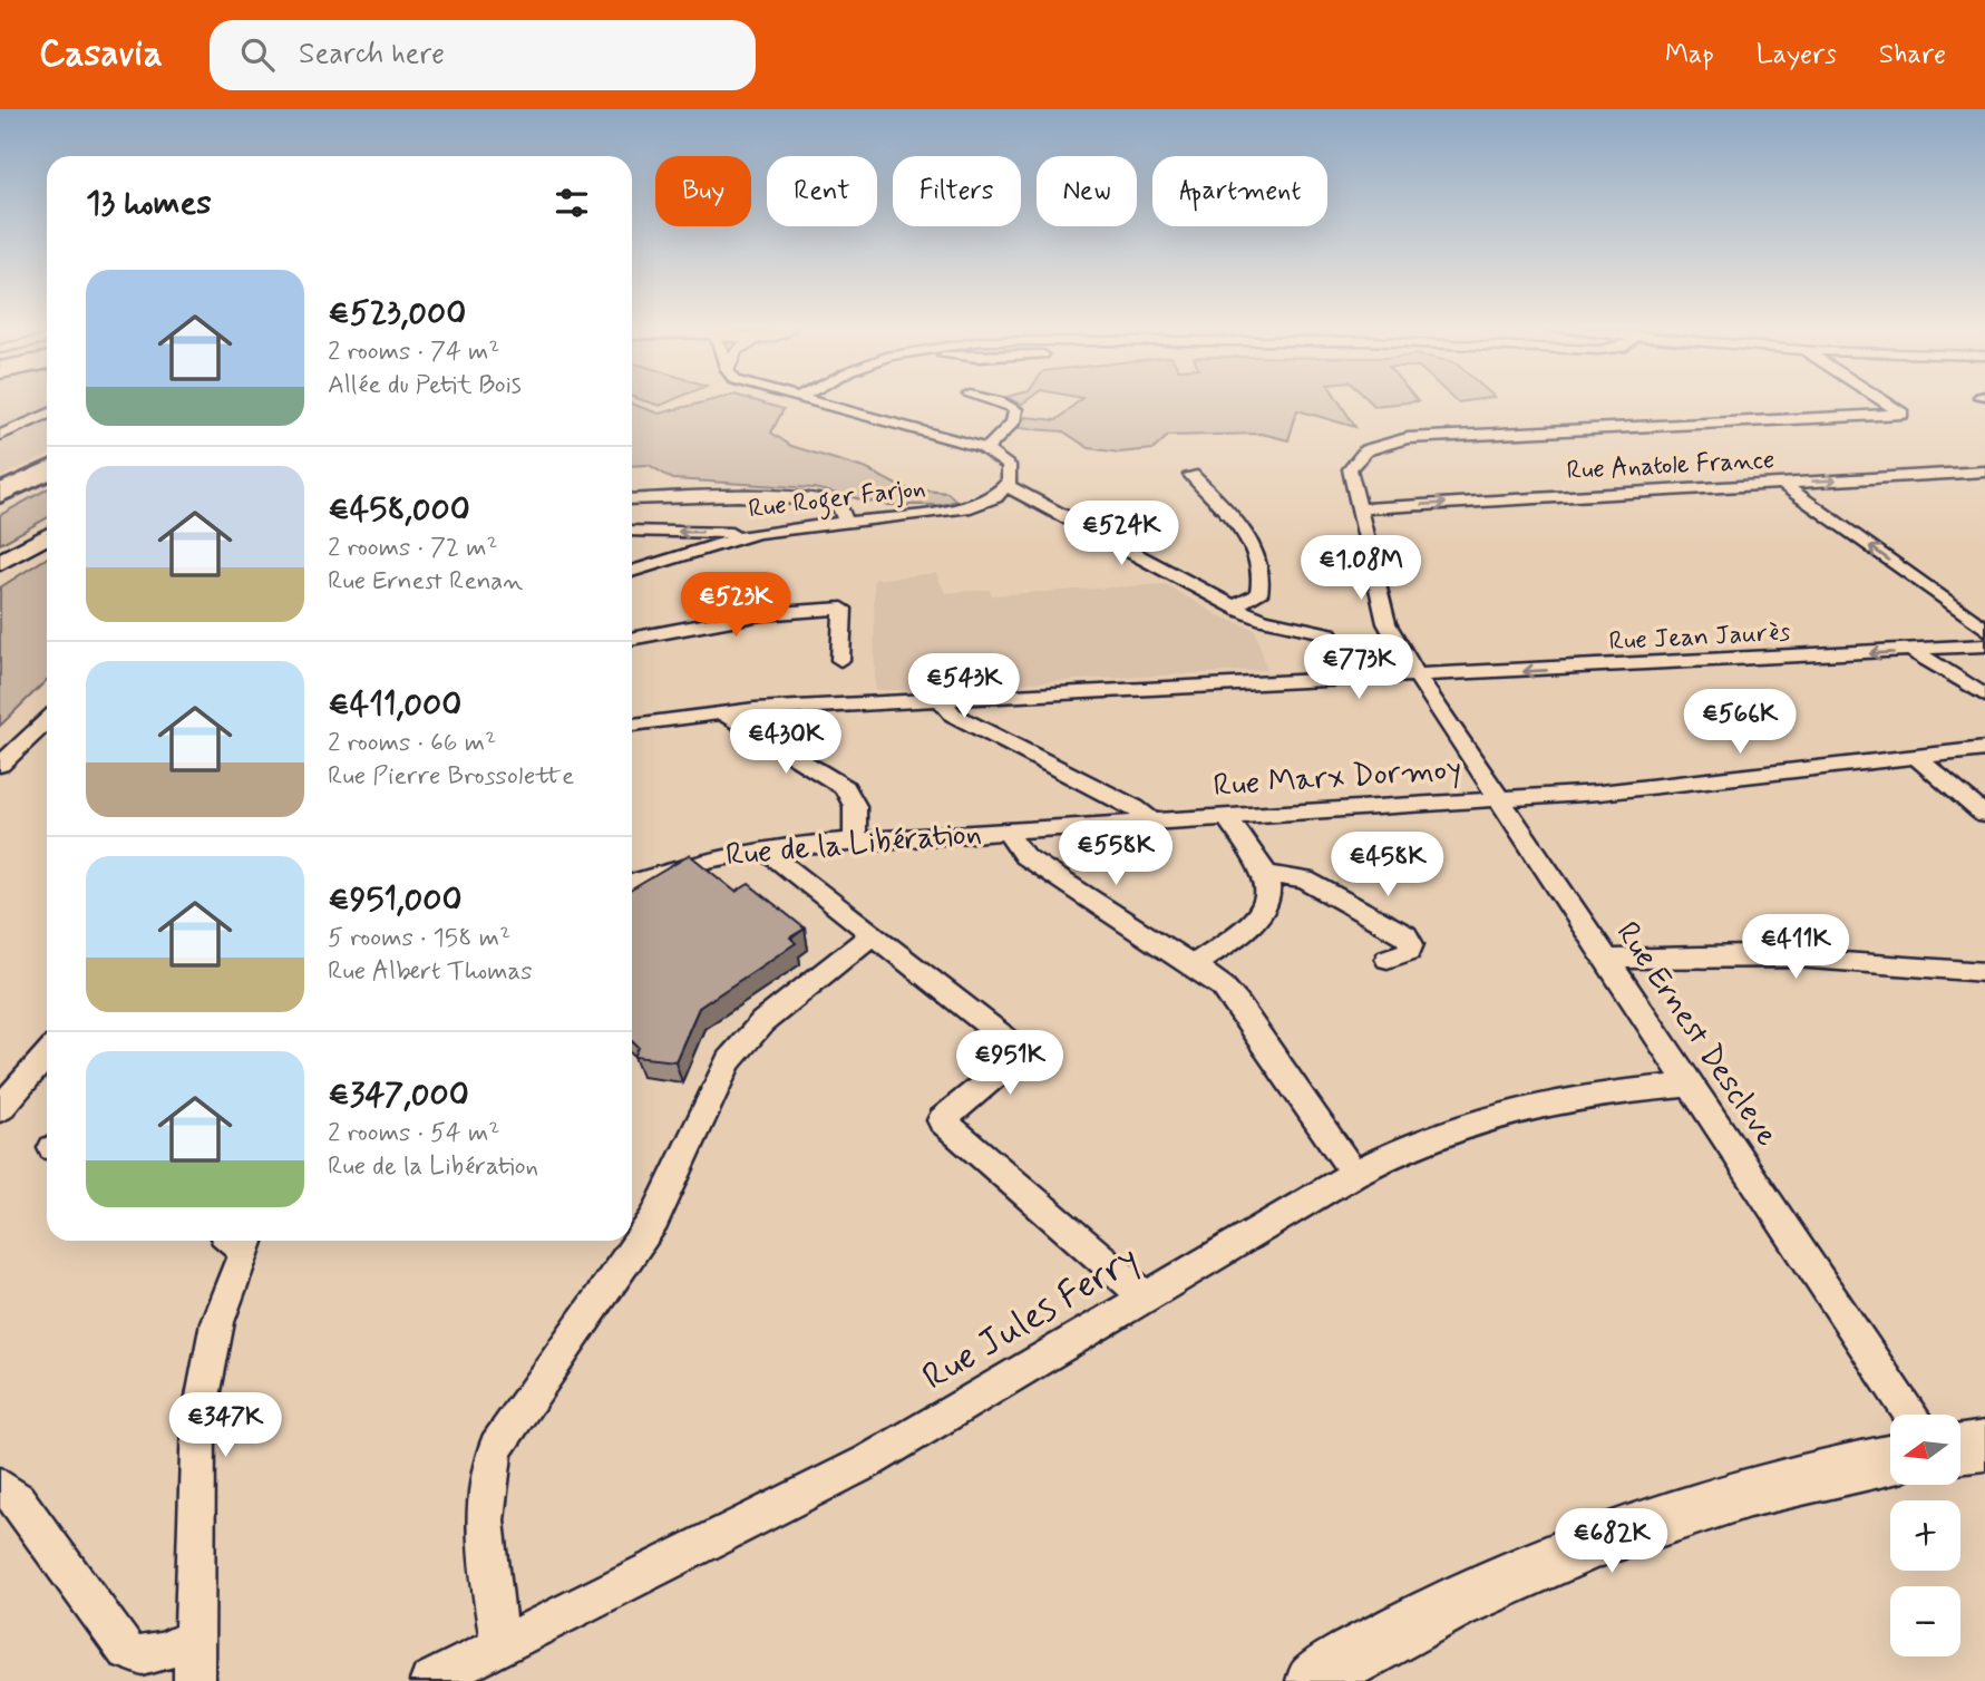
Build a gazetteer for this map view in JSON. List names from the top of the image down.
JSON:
{
  "streets": {
    "street": [
      "Rue Anatole France",
      "Rue Roger Farjon",
      "Rue Jean Jaurès",
      "Rue Marx Dormoy",
      "Rue de la Libération",
      "Rue Ernest Descleve",
      "Rue Jules Ferry"
    ]
  },
  "crossings": [
    ["Rue Anatole France", "Rue Ernest Descleve"],
    ["Rue Jean Jaurès", "Rue Ernest Descleve"],
    ["Rue Marx Dormoy", "Rue de la Libération"],
    ["Rue Marx Dormoy", "Rue Ernest Descleve"],
    ["Rue Ernest Descleve", "Rue Jules Ferry"]
  ],
  "one_way": ["Rue Anatole France", "Rue Jean Jaurès"],
  "north": "left",
  "page": {
    "header": "Casavia",
    "search": "Search here",
    "nav": ["Map", "Layers", "Share"],
    "chip": [
      "Buy",
      "Rent",
      "Filters",
      "New",
      "Apartment"
    ],
    "heading": "13 homes",
    "list": [
      {
        "name": "€523,000",
        "note": "2 rooms · 74 m² · Allée du Petit Bois"
      },
      {
        "name": "€458,000",
        "note": "2 rooms · 72 m² · Rue Ernest Renan"
      },
      {
        "name": "€411,000",
        "note": "2 rooms · 66 m² · Rue Pierre Brossolette"
      },
      {
        "name": "€951,000",
        "note": "5 rooms · 158 m² · Rue Albert Thomas"
      },
      {
        "name": "€347,000",
        "note": "2 rooms · 54 m² · Rue de la Libération"
      }
    ],
    "price": [
      "€524K",
      "€1.08M",
      "€523K",
      "€773K",
      "€543K",
      "€566K",
      "€430K",
      "€558K",
      "€458K",
      "€411K",
      "€951K",
      "€347K",
      "€682K"
    ],
    "map_buttons": ["+", "−"]
  }
}
